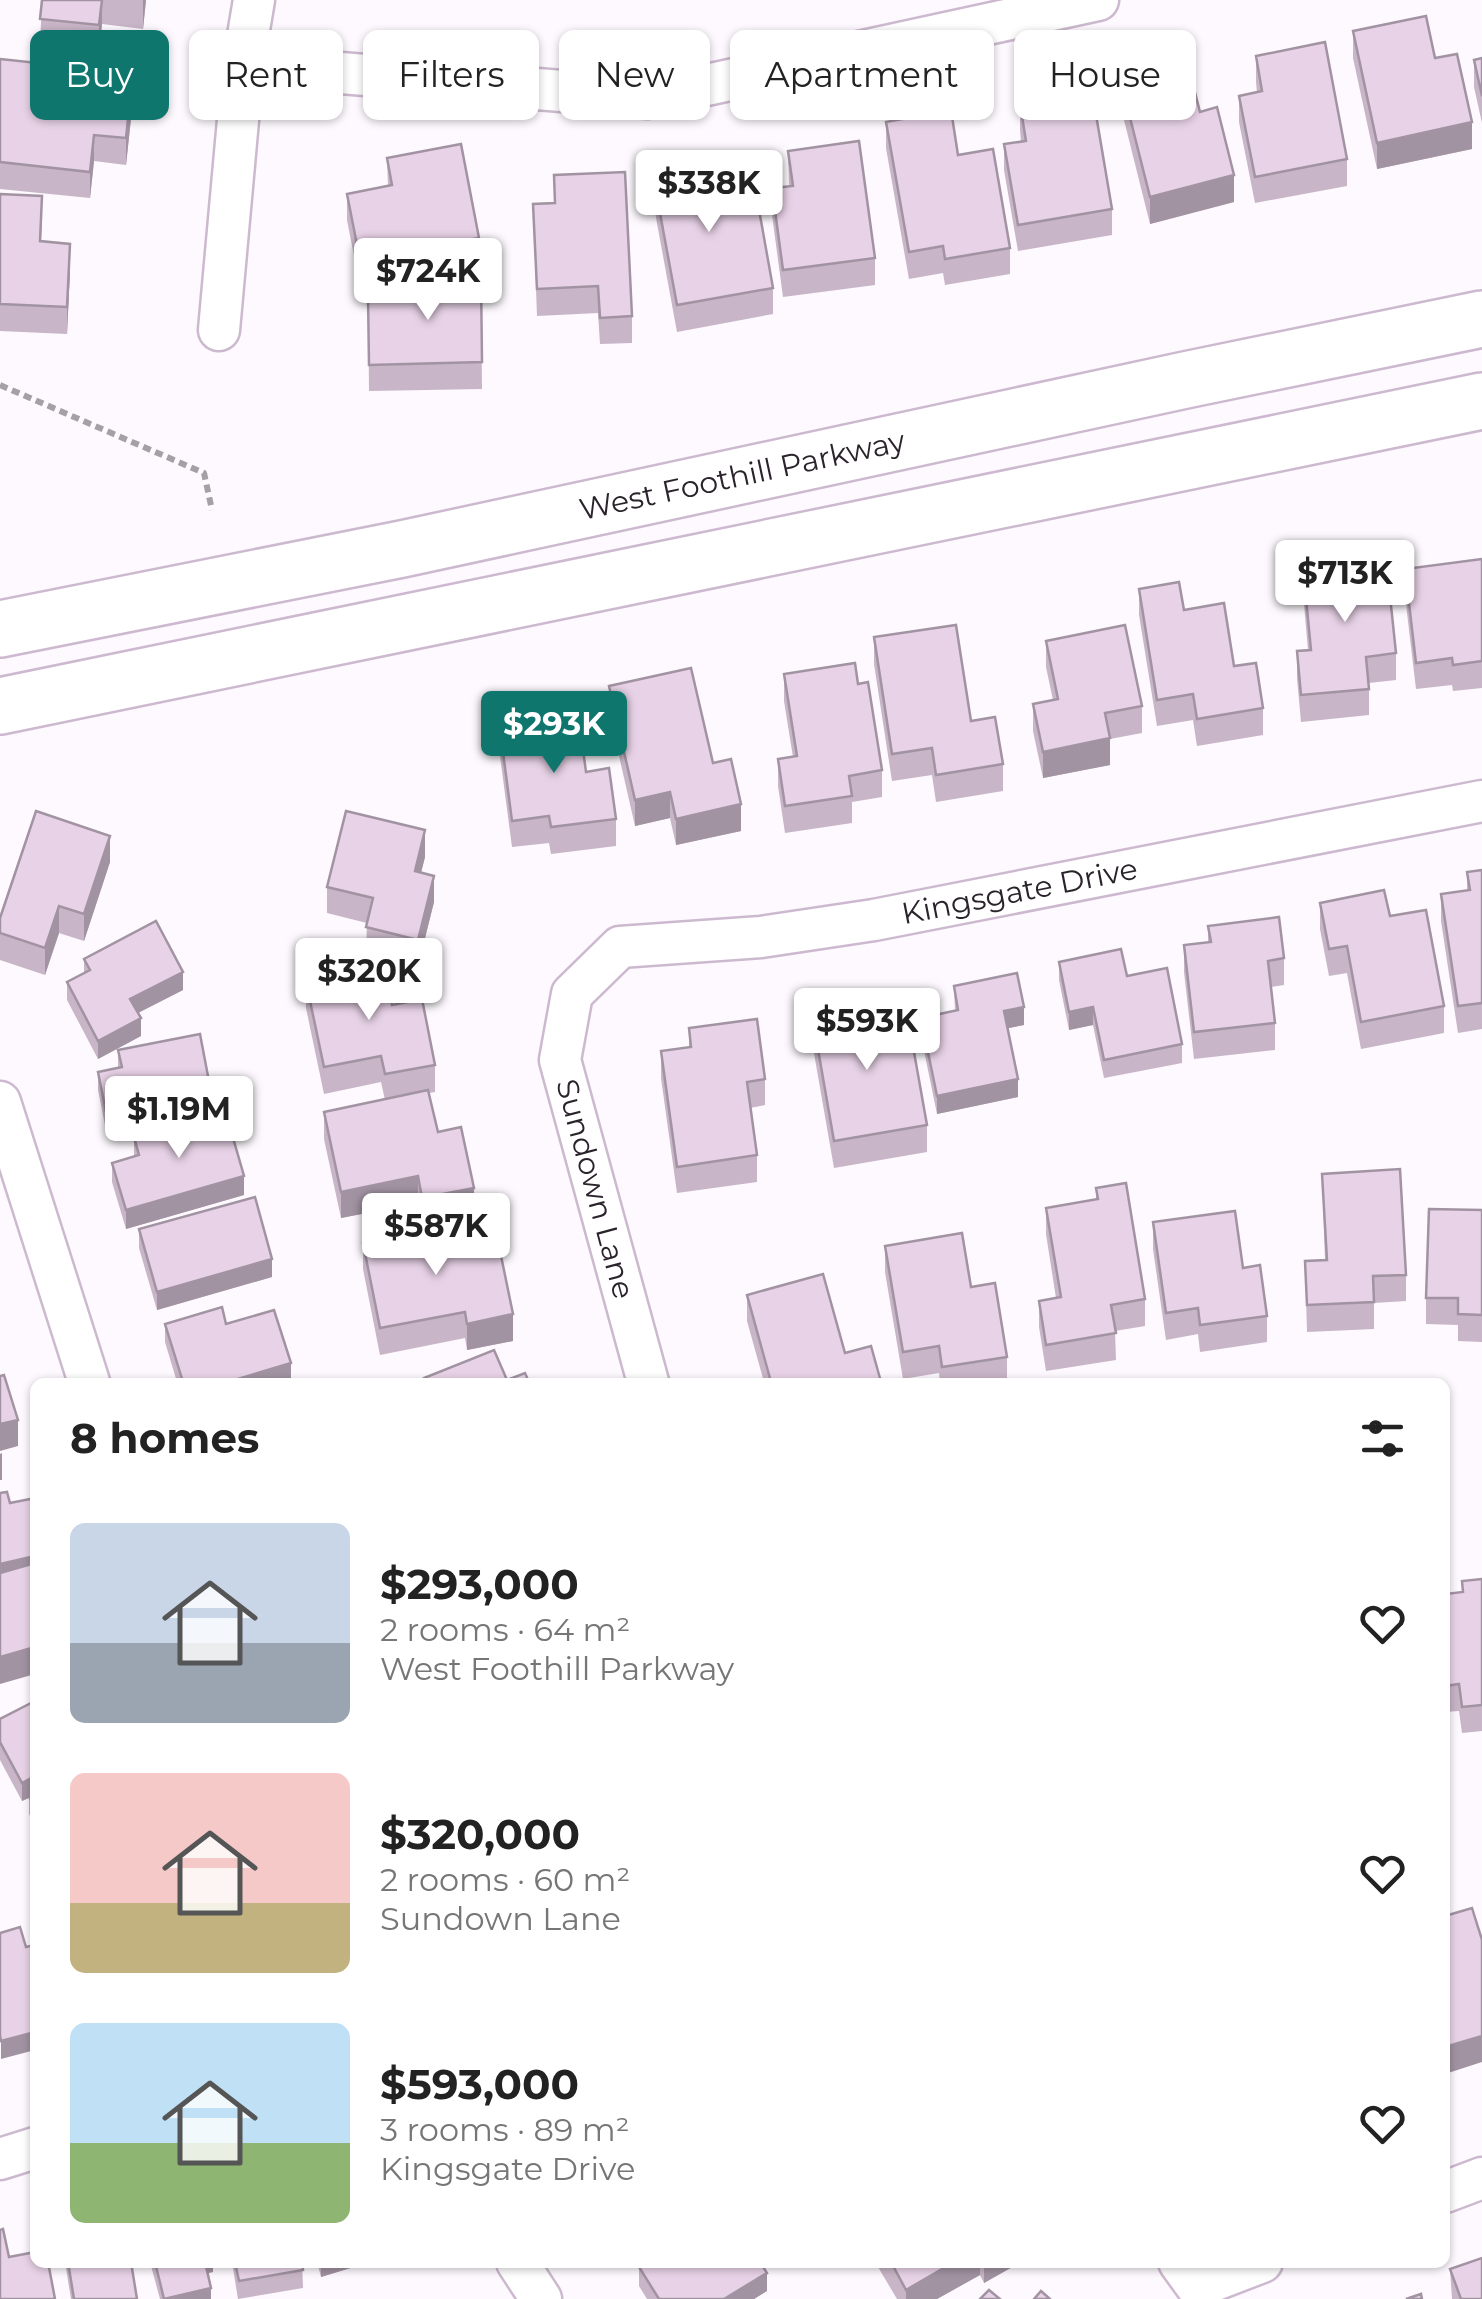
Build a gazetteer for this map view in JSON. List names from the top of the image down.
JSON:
{
  "streets": {
    "main road": ["West Foothill Parkway"],
    "street": ["Kingsgate Drive", "Sundown Lane"]
  },
  "crossings": [
    ["Kingsgate Drive", "Sundown Lane"]
  ],
  "page": {
    "chip": [
      "Buy",
      "Rent",
      "Filters",
      "New",
      "Apartment",
      "House"
    ],
    "price": [
      "$338K",
      "$724K",
      "$713K",
      "$293K",
      "$320K",
      "$593K",
      "$1.19M",
      "$587K"
    ],
    "heading": "8 homes",
    "list": [
      {
        "name": "$293,000",
        "note": "2 rooms · 64 m² · West Foothill Parkway"
      },
      {
        "name": "$320,000",
        "note": "2 rooms · 60 m² · Sundown Lane"
      },
      {
        "name": "$593,000",
        "note": "3 rooms · 89 m² · Kingsgate Drive"
      }
    ]
  }
}
